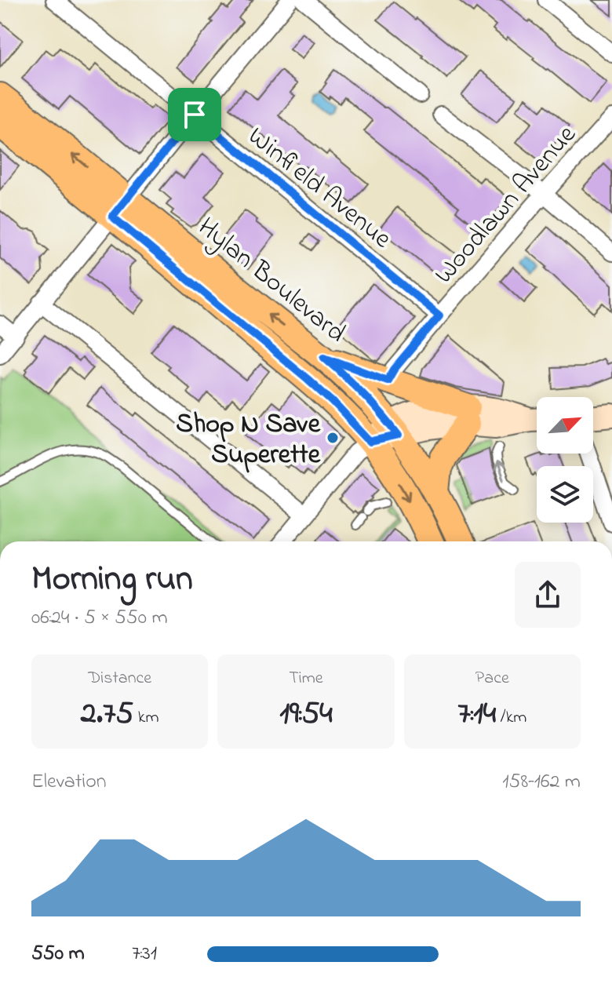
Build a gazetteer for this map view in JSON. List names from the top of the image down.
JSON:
{
  "streets": {
    "main road": ["Hylan Boulevard"],
    "street": ["Winfield Avenue", "Woodlawn Avenue"]
  },
  "crossings": [
    ["Winfield Avenue", "Woodlawn Avenue"]
  ],
  "places": ["Shop N Save Superette"],
  "north": "top right",
  "page": {
    "heading": ["Morning run", "06:24 · 5 × 550 m"],
    "stats": [
      ["Distance", "2.75 km"],
      ["Time", "19:54"],
      ["Pace", "7:14 /km"]
    ],
    "chart": ["Elevation", "158–162 m"],
    "list": [
      {
        "name": "550 m",
        "note": "7:31"
      }
    ]
  }
}
